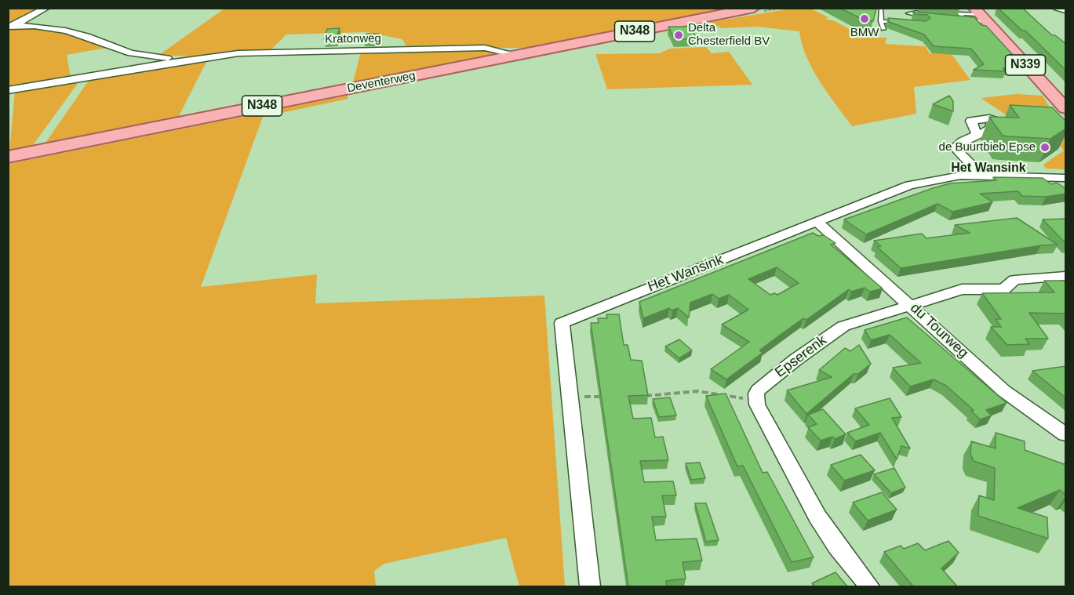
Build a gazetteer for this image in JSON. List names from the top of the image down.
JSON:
{
  "streets": {
    "main road": ["N348", "N339", "Deventerweg"],
    "street": [
      "Kratonweg",
      "Het Wansink",
      "du Tourweg",
      "Epserenk"
    ]
  },
  "crossings": [
    ["Kratonweg", "Deventerweg"],
    ["Het Wansink", "du Tourweg"],
    ["du Tourweg", "Epserenk"]
  ],
  "districts": ["Het Wansink"],
  "places": ["BMW", "Delta Chesterfield BV", "de Buurtbieb Epse"]
}
